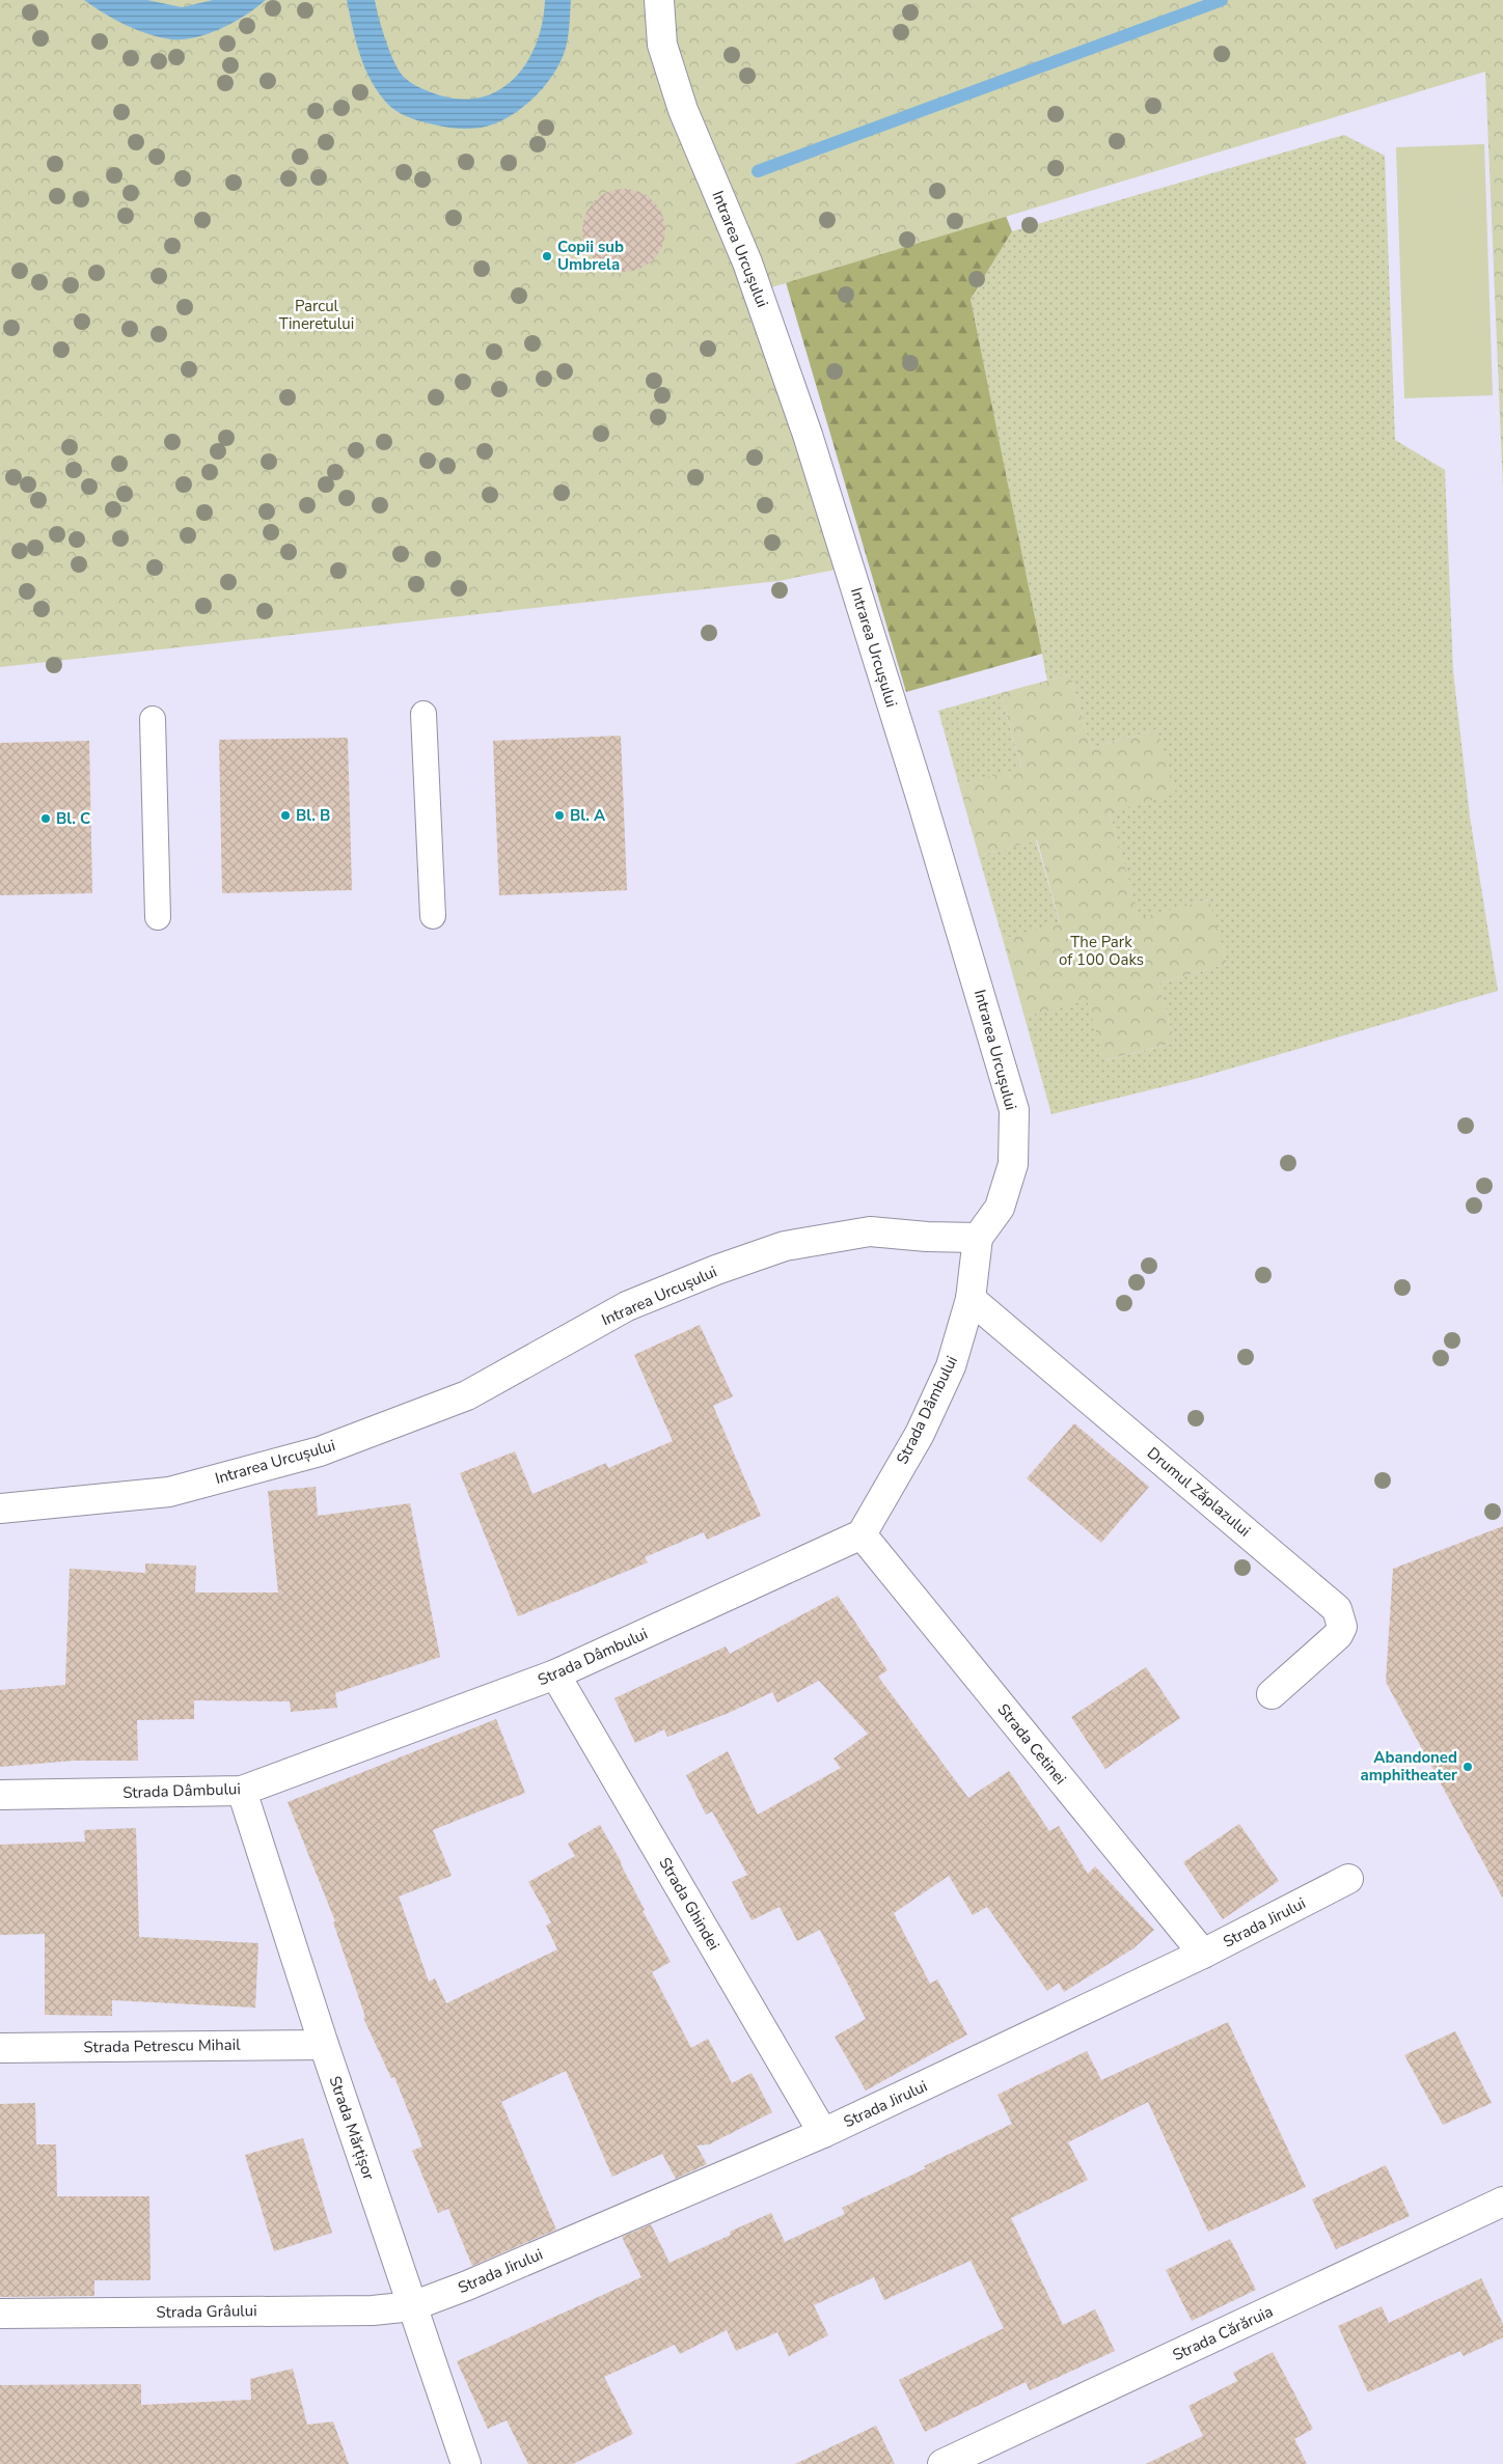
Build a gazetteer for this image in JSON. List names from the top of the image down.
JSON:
{
  "streets": {
    "street": [
      "Intrarea Urcușului",
      "Strada Dâmbului",
      "Drumul Zăplazului",
      "Strada Cetinei",
      "Strada Ghindei",
      "Strada Jirului",
      "Strada Petrescu Mihail",
      "Strada Mărțișor",
      "Strada Grâului",
      "Strada Cărăruia"
    ]
  },
  "crossings": [
    ["Intrarea Urcușului", "Strada Dâmbului"],
    ["Strada Dâmbului", "Drumul Zăplazului"],
    ["Strada Dâmbului", "Strada Cetinei"],
    ["Strada Dâmbului", "Strada Ghindei"],
    ["Strada Dâmbului", "Strada Mărțișor"],
    ["Strada Cetinei", "Strada Jirului"],
    ["Strada Ghindei", "Strada Jirului"],
    ["Strada Jirului", "Strada Mărțișor"],
    ["Strada Jirului", "Strada Grâului"],
    ["Strada Petrescu Mihail", "Strada Mărțișor"],
    ["Strada Mărțișor", "Strada Grâului"]
  ],
  "parks": ["Parcul Tineretului", "The Park of 100 Oaks"],
  "places": [
    "Copii sub Umbrela",
    "Bl. B",
    "Bl. A",
    "Bl. C",
    "Abandoned amphitheater"
  ]
}
